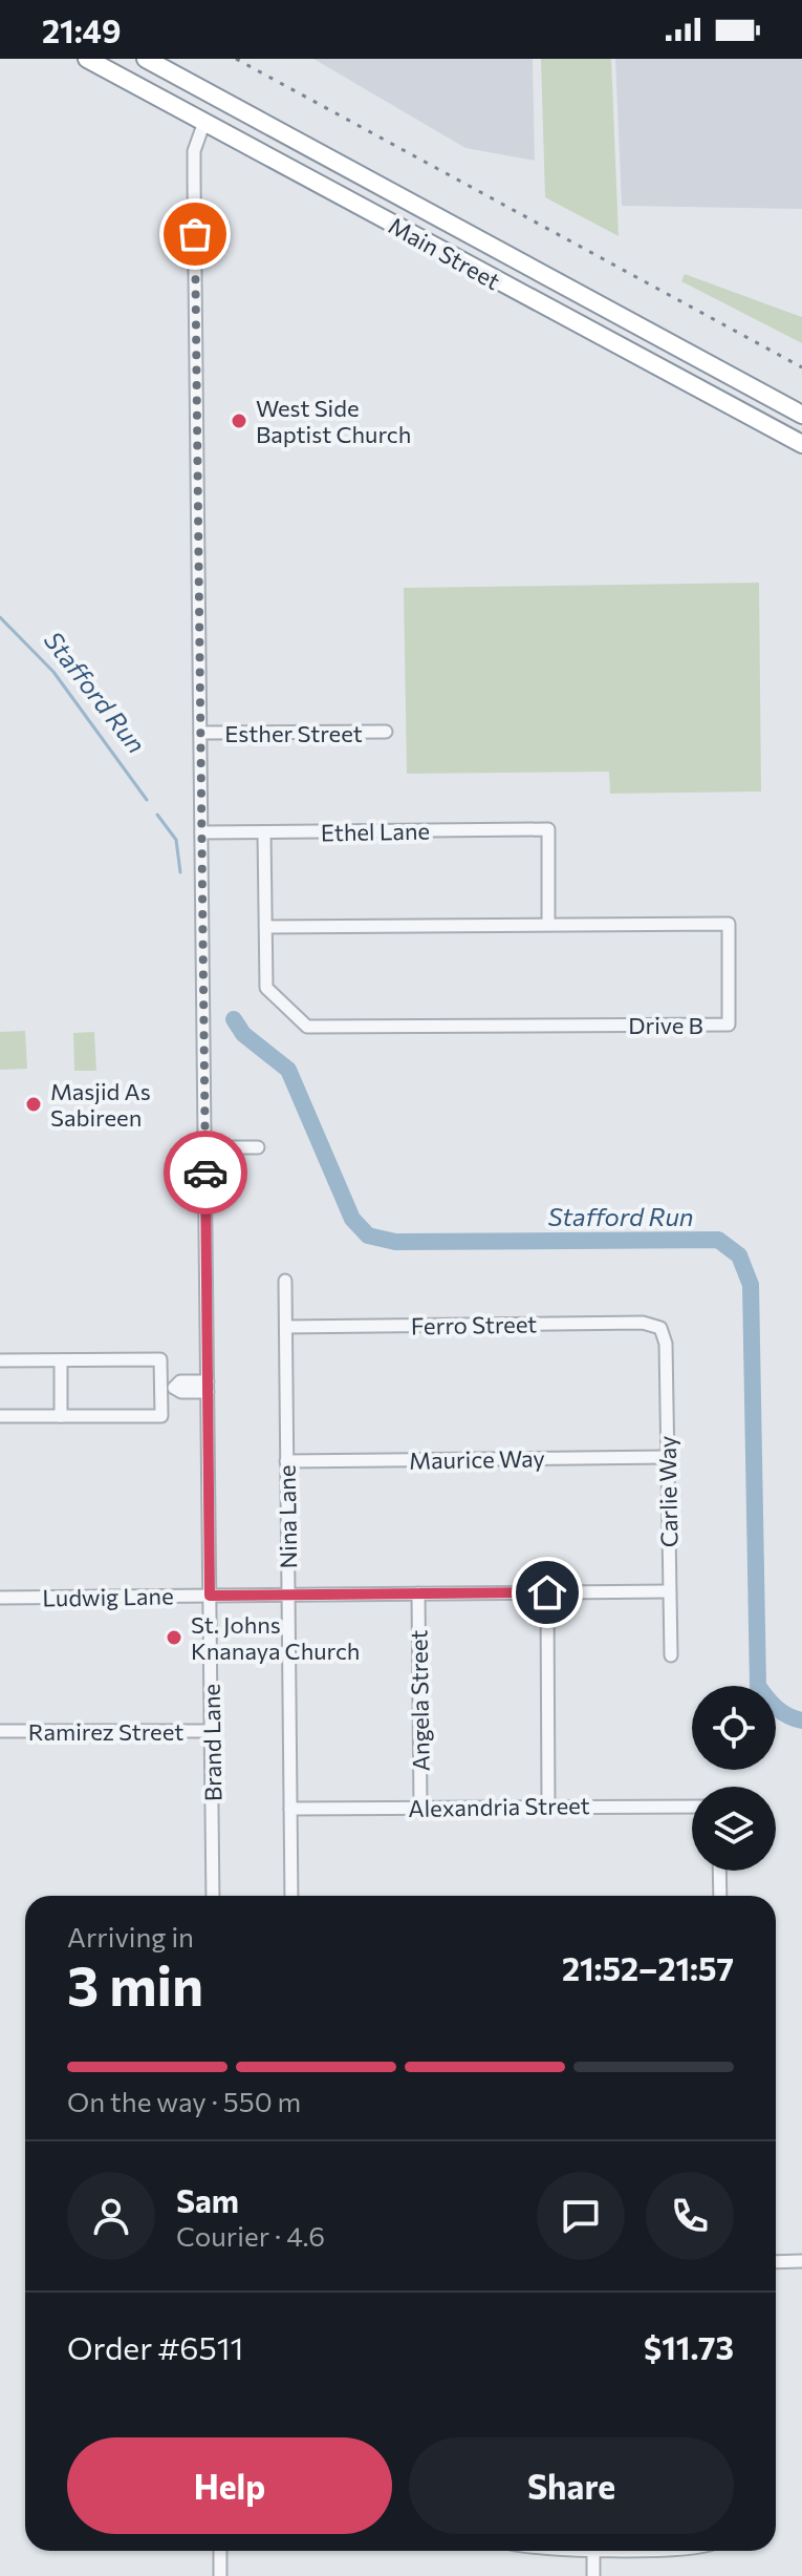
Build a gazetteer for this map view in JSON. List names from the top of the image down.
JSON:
{
  "streets": {
    "highway": ["Main Street"],
    "street": [
      "Esther Street",
      "Ethel Lane",
      "Drive B",
      "Ferro Street",
      "Maurice Way",
      "Carlie Way",
      "Nina Lane",
      "Ludwig Lane",
      "Angela Street",
      "Ramirez Street",
      "Brand Lane",
      "Alexandria Street"
    ]
  },
  "crossings": [
    ["Main Street", "Brand Lane"],
    ["Esther Street", "Brand Lane"],
    ["Ethel Lane", "Drive B"],
    ["Ethel Lane", "Brand Lane"],
    ["Ferro Street", "Carlie Way"],
    ["Ferro Street", "Nina Lane"],
    ["Maurice Way", "Carlie Way"],
    ["Maurice Way", "Nina Lane"],
    ["Carlie Way", "Ludwig Lane"],
    ["Nina Lane", "Ludwig Lane"],
    ["Nina Lane", "Alexandria Street"],
    ["Ludwig Lane", "Angela Street"],
    ["Ludwig Lane", "Brand Lane"],
    ["Angela Street", "Alexandria Street"],
    ["Ramirez Street", "Brand Lane"]
  ],
  "water": ["Stafford Run"],
  "places": ["West Side Baptist Church", "Masjid As Sabireen", "St. Johns Knanaya Church"],
  "page": {
    "status": "21:49",
    "heading": ["3 min", "Arriving in", "21:52–21:57"],
    "panel": [
      "Sam",
      "Courier · 4.6",
      "Order #6511",
      "$11.73"
    ],
    "bar": "On the way · 550 m",
    "buttons": ["Help", "Share"]
  }
}
